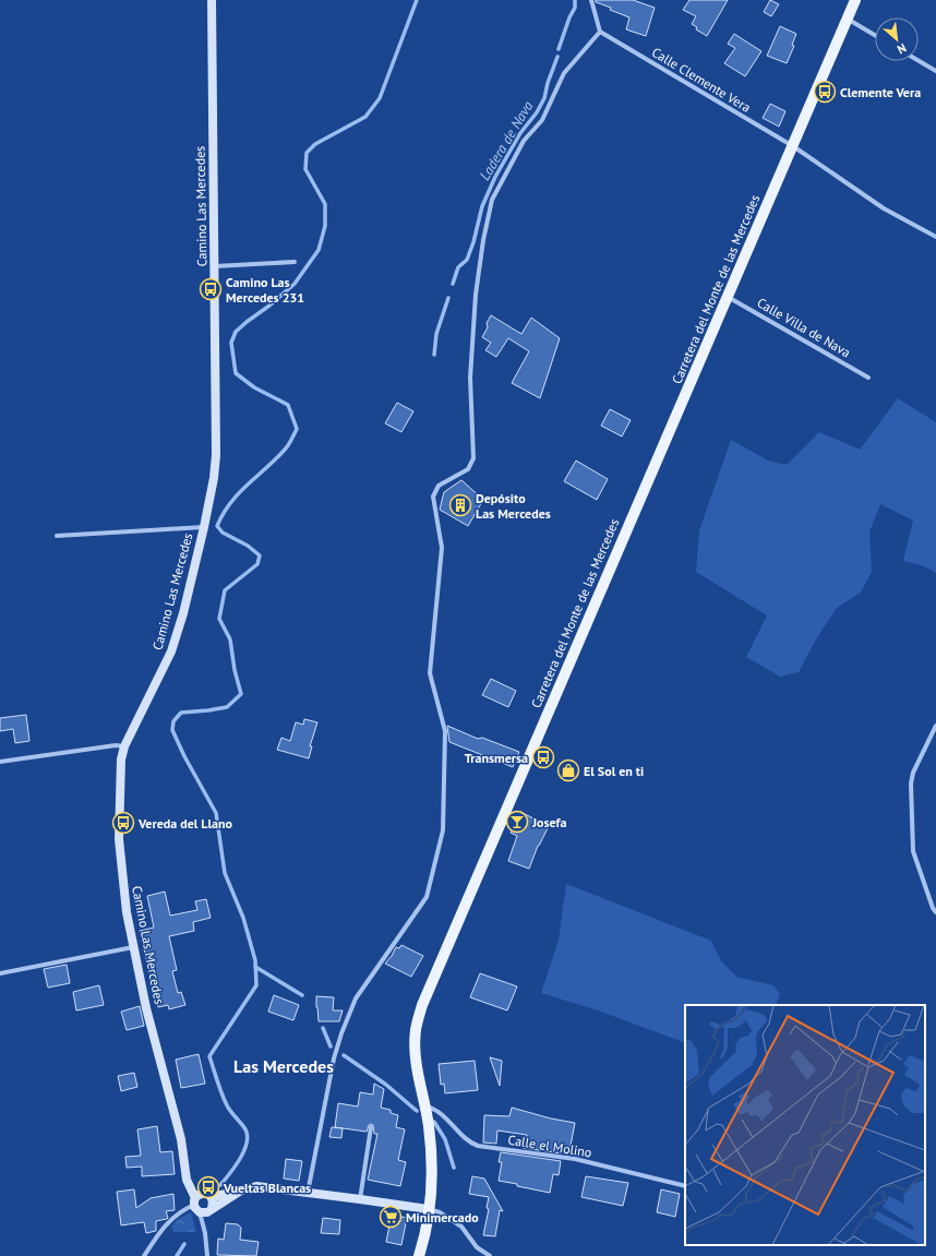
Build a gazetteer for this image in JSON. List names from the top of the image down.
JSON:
{
  "streets": {
    "main road": ["Camino Las Mercedes", "Carretera del Monte de las Mercedes"],
    "street": ["Calle Clemente Vera", "Calle Villa de Nava", "Calle el Molino"]
  },
  "crossings": [
    ["Calle Clemente Vera", "Carretera del Monte de las Mercedes"],
    ["Carretera del Monte de las Mercedes", "Calle Villa de Nava"],
    ["Carretera del Monte de las Mercedes", "Calle el Molino"]
  ],
  "districts": ["Las Mercedes"],
  "water": ["Ladera de Nava"],
  "places": {
    "bus stop": [
      "Clemente Vera",
      "Camino Las Mercedes 231",
      "Transmersa",
      "Vereda del Llano",
      "Vueltas Blancas"
    ],
    "building": ["Depósito Las Mercedes"],
    "shop": ["El Sol en ti"],
    "bar": ["Josefa"],
    "supermarket": ["Minimercado"]
  },
  "north": "bottom right"
}
